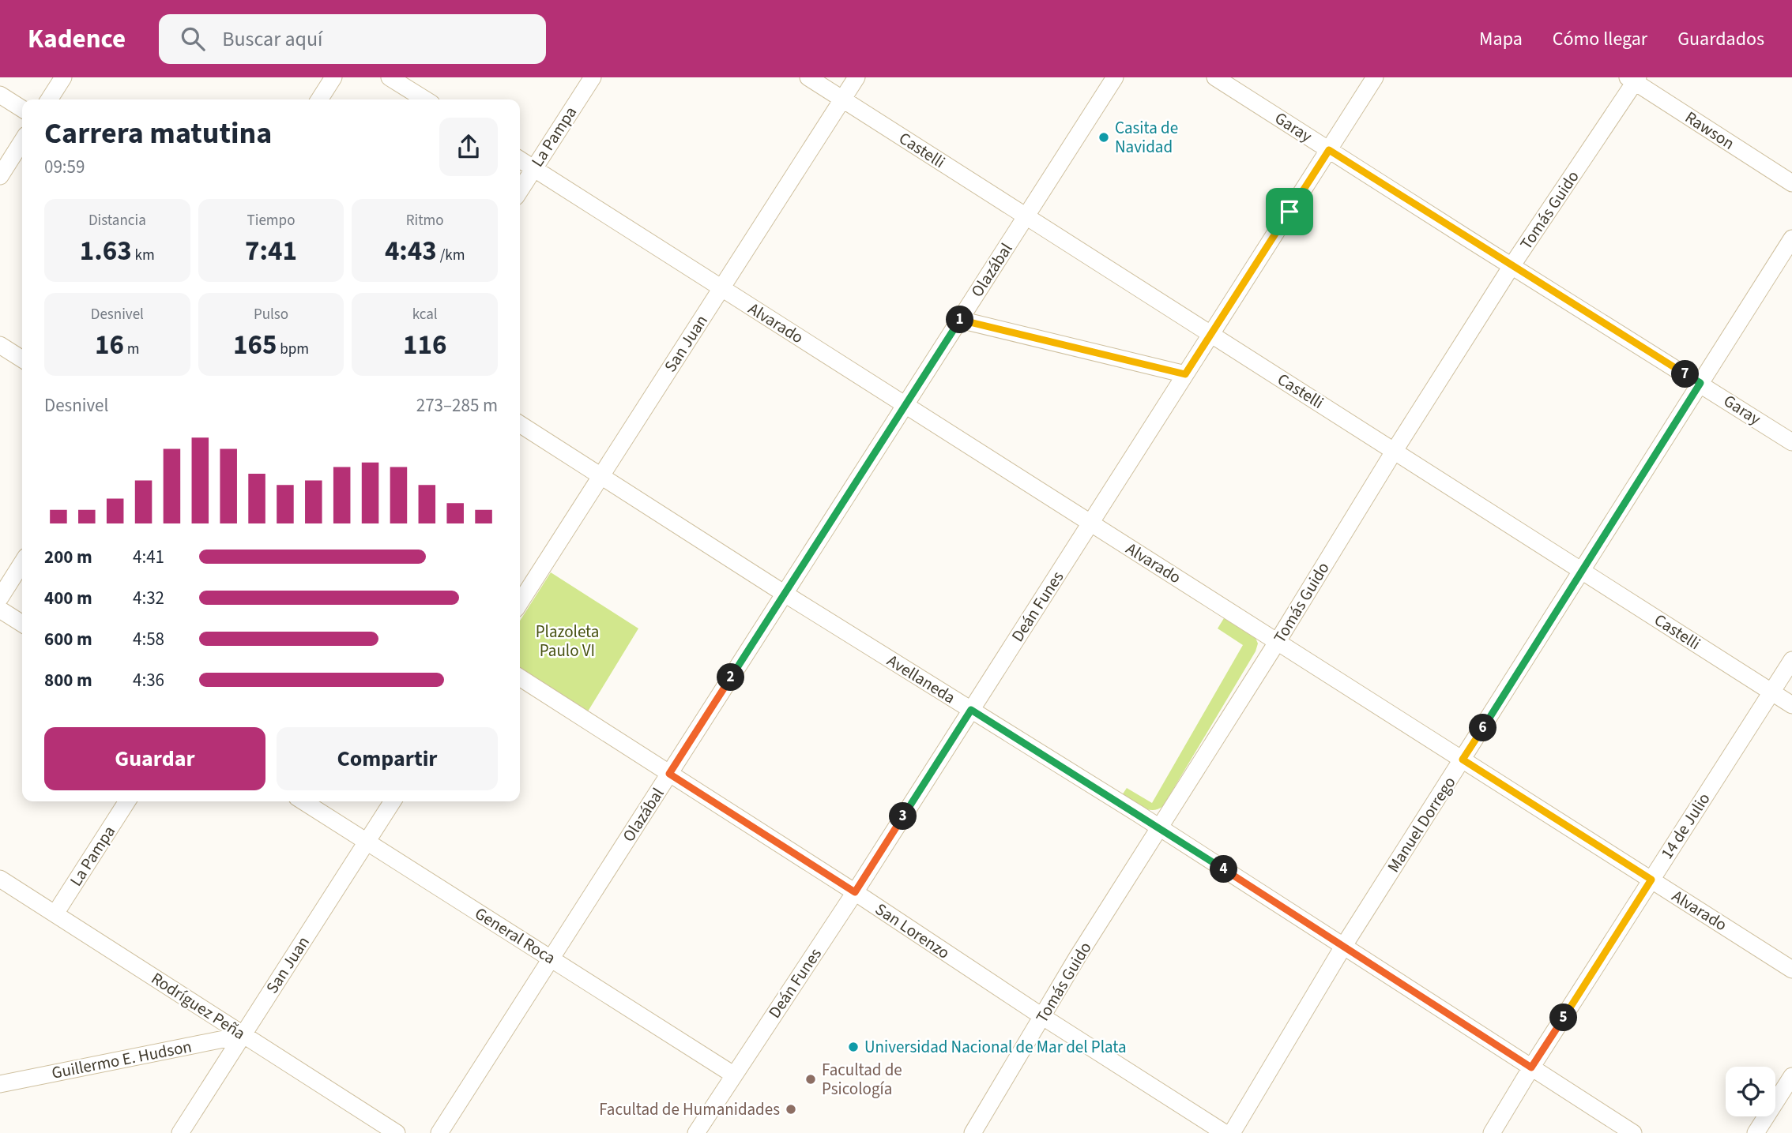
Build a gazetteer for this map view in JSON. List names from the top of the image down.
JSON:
{
  "streets": {
    "street": [
      "Garay",
      "Rawson",
      "La Pampa",
      "Castelli",
      "Tomás Guido",
      "Olazábal",
      "Alvarado",
      "San Juan",
      "Deán Funes",
      "Avellaneda",
      "Manuel Dorrego",
      "14 de Julio",
      "San Lorenzo",
      "General Roca",
      "Rodríguez Peña",
      "Guillermo E. Hudson"
    ]
  },
  "crossings": [
    ["Garay", "Tomás Guido"],
    ["Garay", "Deán Funes"],
    ["Garay", "Manuel Dorrego"],
    ["Rawson", "Tomás Guido"],
    ["La Pampa", "Alvarado"],
    ["La Pampa", "Rodríguez Peña"],
    ["Castelli", "Tomás Guido"],
    ["Castelli", "Olazábal"],
    ["Castelli", "San Juan"],
    ["Castelli", "Deán Funes"],
    ["Castelli", "Manuel Dorrego"],
    ["Castelli", "14 de Julio"],
    ["Tomás Guido", "Alvarado"],
    ["Tomás Guido", "Avellaneda"],
    ["Tomás Guido", "San Lorenzo"],
    ["Olazábal", "Alvarado"],
    ["Olazábal", "Avellaneda"],
    ["Olazábal", "San Lorenzo"],
    ["Olazábal", "General Roca"],
    ["Alvarado", "San Juan"],
    ["Alvarado", "Deán Funes"],
    ["Alvarado", "Manuel Dorrego"],
    ["Alvarado", "14 de Julio"],
    ["San Juan", "Avellaneda"],
    ["San Juan", "General Roca"],
    ["San Juan", "Rodríguez Peña"],
    ["San Juan", "Guillermo E. Hudson"],
    ["Deán Funes", "Avellaneda"],
    ["Deán Funes", "San Lorenzo"],
    ["Deán Funes", "General Roca"],
    ["Avellaneda", "Manuel Dorrego"],
    ["Avellaneda", "14 de Julio"],
    ["Rodríguez Peña", "Guillermo E. Hudson"]
  ],
  "parks": ["Plazoleta Paulo VI"],
  "places": [
    "Casita de Navidad",
    "Universidad Nacional de Mar del Plata",
    "Facultad de Psicología",
    "Facultad de Humanidades"
  ],
  "page": {
    "header": "Kadence",
    "search": "Buscar aquí",
    "nav": ["Mapa", "Cómo llegar", "Guardados"],
    "heading": ["Carrera matutina", "09:59"],
    "stats": [
      ["Distancia", "1.63 km"],
      ["Tiempo", "7:41"],
      ["Ritmo", "4:43 /km"],
      ["Desnivel", "16 m"],
      ["Pulso", "165 bpm"],
      ["kcal", "116"]
    ],
    "pins": [
      "1",
      "7",
      "2",
      "6",
      "3",
      "4",
      "5"
    ],
    "chart": ["Desnivel", "273–285 m"],
    "list": [
      {
        "name": "200 m",
        "note": "4:41"
      },
      {
        "name": "400 m",
        "note": "4:32"
      },
      {
        "name": "600 m",
        "note": "4:58"
      },
      {
        "name": "800 m",
        "note": "4:36"
      }
    ],
    "buttons": ["Guardar", "Compartir"]
  }
}
